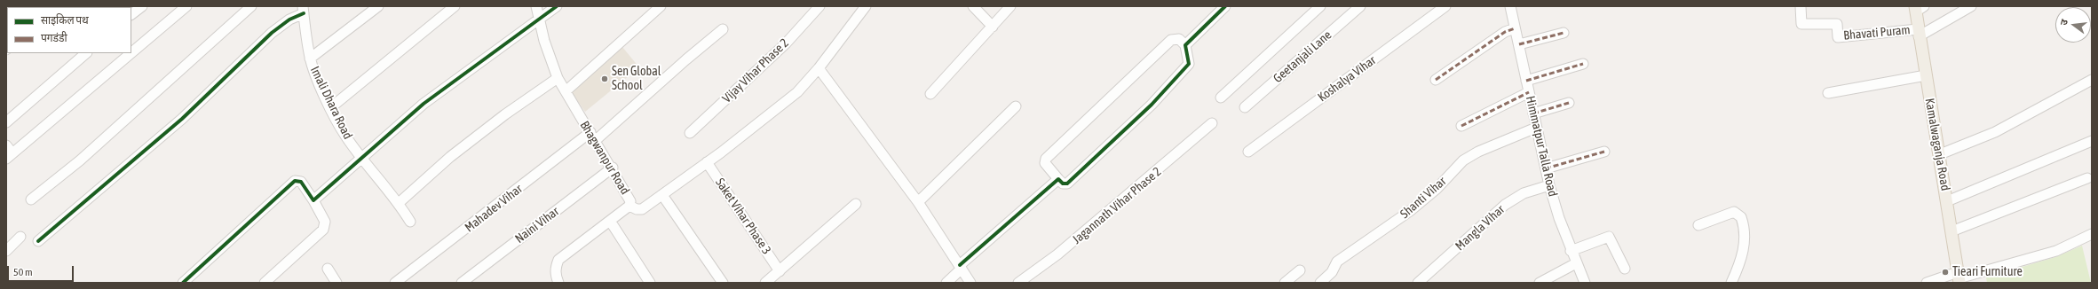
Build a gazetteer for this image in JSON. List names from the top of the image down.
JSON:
{
  "streets": {
    "main road": ["Kamalwaganja Road"],
    "street": [
      "Bhavati Puram",
      "Geetanjali Lane",
      "Vijay Vihar Phase 2",
      "Koshalya Vihar",
      "Imali Dhara Road",
      "Himmatpur Talla Road",
      "Bhagwanpur Road",
      "Shanti Vihar",
      "Jagannath Vihar Phase 2",
      "Mahadev Vihar",
      "Saket Vihar Phase 3",
      "Naini Vihar",
      "Mangla Vihar"
    ]
  },
  "crossings": [
    ["Bhavati Puram", "Kamalwaganja Road"],
    ["Himmatpur Talla Road", "Shanti Vihar"],
    ["Himmatpur Talla Road", "Mangla Vihar"],
    ["Bhagwanpur Road", "Mahadev Vihar"],
    ["Bhagwanpur Road", "Naini Vihar"]
  ],
  "places": ["Sen Global School", "Tieari Furniture"],
  "legend": ["साइकिल पथ", "पगडंडी"],
  "scale_bar": "50 m",
  "north": "left"
}
